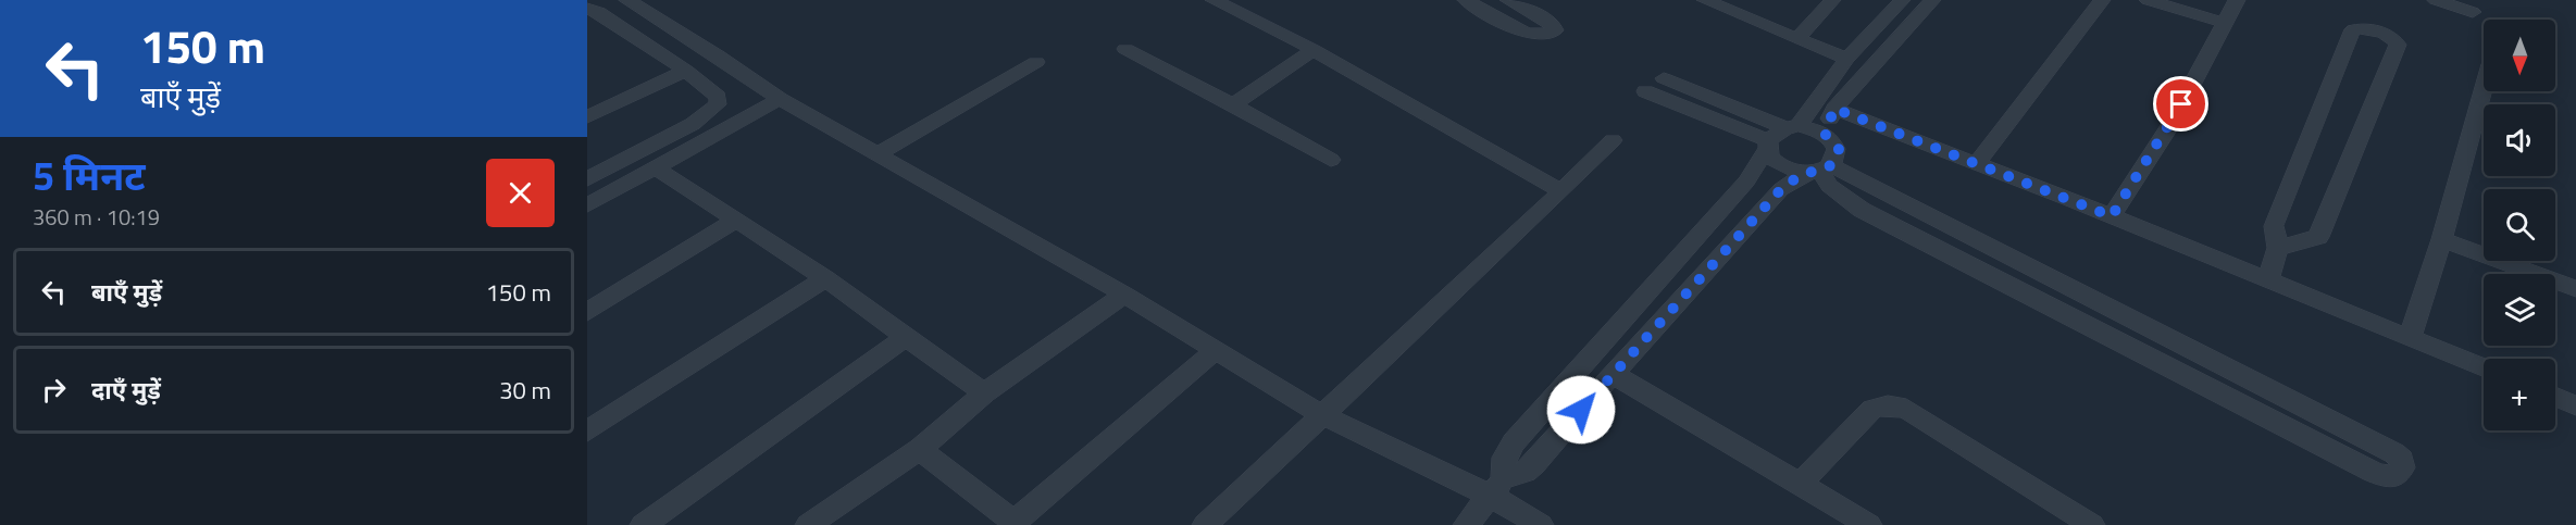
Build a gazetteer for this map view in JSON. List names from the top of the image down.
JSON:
{
  "north": "bottom",
  "page": {
    "turn": ["150 m", "बाएँ मुड़ें"],
    "map_buttons": "+",
    "heading": ["5 मिनट", "360 m · 10:19"],
    "list": [
      {
        "name": "बाएँ मुड़ें",
        "value": "150 m"
      },
      {
        "name": "दाएँ मुड़ें",
        "value": "30 m"
      }
    ]
  }
}
